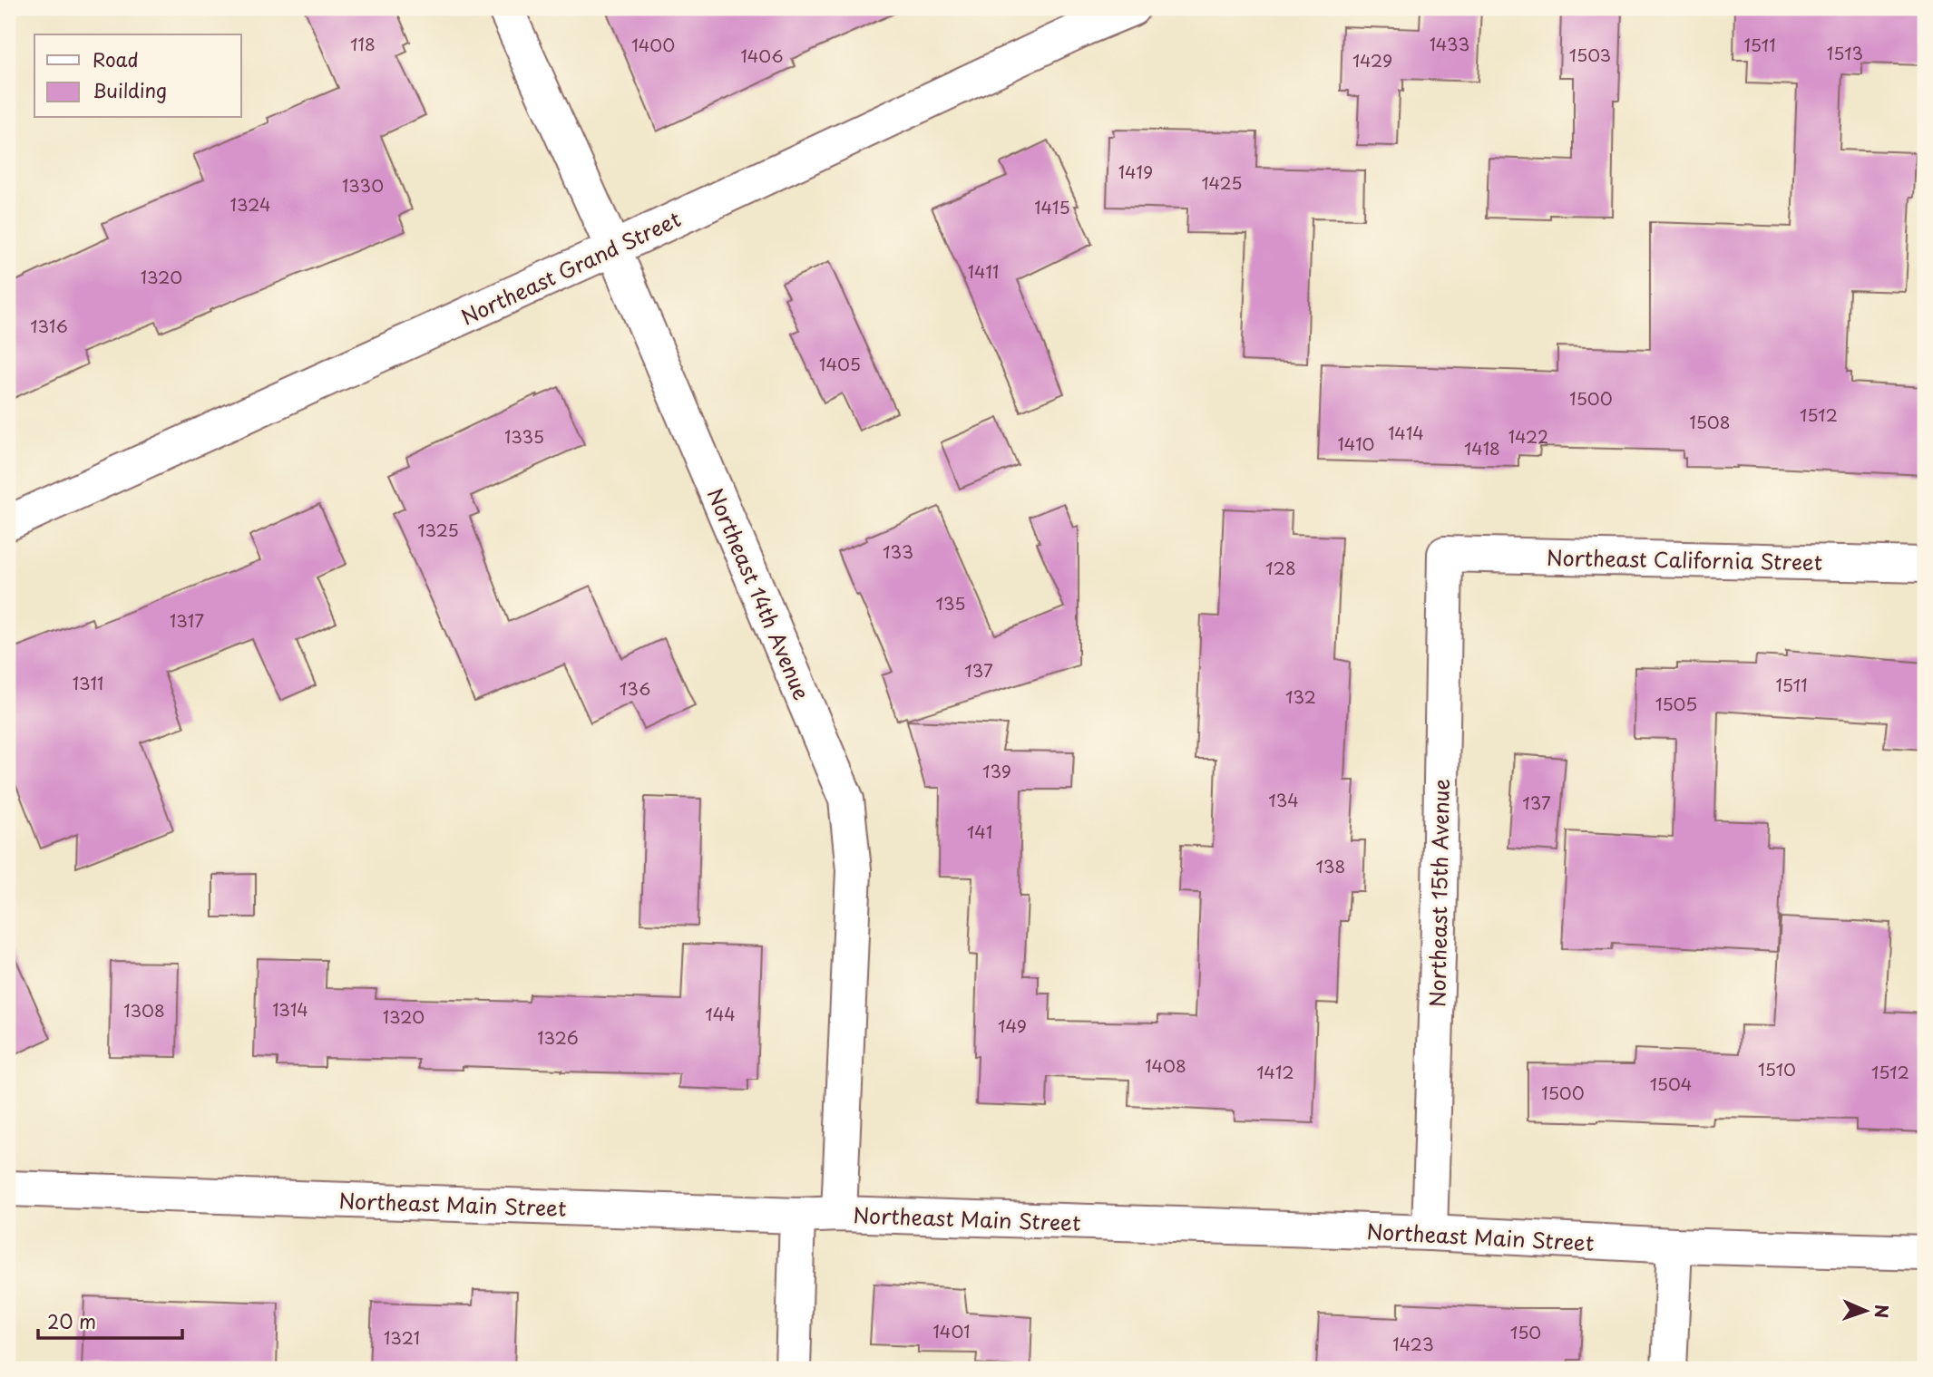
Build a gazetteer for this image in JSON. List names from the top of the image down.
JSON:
{
  "streets": {
    "street": [
      "Northeast Grand Street",
      "Northeast California Street",
      "Northeast 14th Avenue",
      "Northeast 15th Avenue",
      "Northeast Main Street"
    ]
  },
  "crossings": [
    ["Northeast Grand Street", "Northeast 14th Avenue"],
    ["Northeast California Street", "Northeast 15th Avenue"],
    ["Northeast 14th Avenue", "Northeast Main Street"],
    ["Northeast 15th Avenue", "Northeast Main Street"]
  ],
  "house_numbers": [
    "118",
    "1433",
    "1400",
    "1511",
    "1513",
    "1503",
    "1406",
    "1429",
    "1419",
    "1425",
    "1330",
    "1324",
    "1415",
    "1411",
    "1320",
    "1316",
    "1405",
    "1500",
    "1512",
    "1508",
    "1414",
    "1335",
    "1422",
    "1410",
    "1418",
    "1325",
    "133",
    "128",
    "135",
    "1317",
    "137",
    "1311",
    "1511",
    "136",
    "132",
    "1505",
    "139",
    "134",
    "137",
    "141",
    "138",
    "1314",
    "1308",
    "144",
    "1320",
    "149",
    "1326",
    "1408",
    "1510",
    "1412",
    "1512",
    "1504",
    "1500",
    "1401",
    "150",
    "1321",
    "1423"
  ],
  "legend": ["Road", "Building"],
  "scale_bar": "20 m",
  "north": "right"
}
